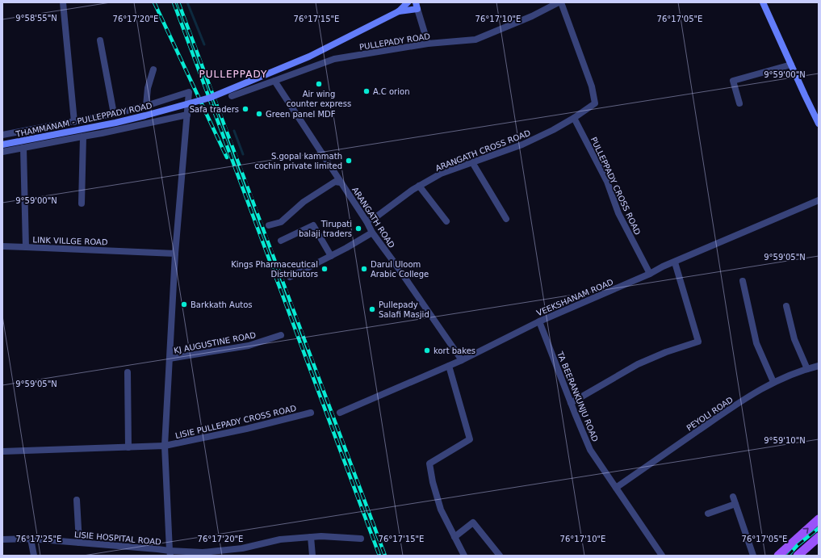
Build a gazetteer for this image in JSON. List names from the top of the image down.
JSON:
{
  "streets": {
    "main road": ["THAMMANAM - PULLEPPADY ROAD"],
    "street": [
      "PULLEPADY ROAD",
      "ARANGATH CROSS ROAD",
      "PULLEPPADY CROSS ROAD",
      "ARANGATH ROAD",
      "LINK VILLGE ROAD",
      "VEEKSHANAM ROAD",
      "KJ AUGUSTINE ROAD",
      "TA BEERANKUNJU ROAD",
      "PEYOLI ROAD",
      "LISIE PULLEPADY CROSS ROAD",
      "LISIE HOSPITAL ROAD"
    ]
  },
  "crossings": [
    ["PULLEPADY ROAD", "ARANGATH ROAD"],
    ["ARANGATH CROSS ROAD", "PULLEPPADY CROSS ROAD"],
    ["ARANGATH CROSS ROAD", "ARANGATH ROAD"],
    ["PULLEPPADY CROSS ROAD", "VEEKSHANAM ROAD"],
    ["ARANGATH ROAD", "VEEKSHANAM ROAD"],
    ["VEEKSHANAM ROAD", "TA BEERANKUNJU ROAD"],
    ["TA BEERANKUNJU ROAD", "PEYOLI ROAD"]
  ],
  "districts": ["PULLEPPADY"],
  "places": [
    "Air wing counter express",
    "A.C orion",
    "Safa traders",
    "Green panel MDF",
    "S.gopal kammath cochin private limited",
    "Tirupati balaji traders",
    "Kings Pharmaceutical Distributors",
    "Darul Uloom Arabic College",
    "Barkkath Autos",
    "Pullepady Salafi Masjid",
    "kort bakes"
  ],
  "coordinates": [
    "9°58'55\"N",
    "76°17'20\"E",
    "76°17'15\"E",
    "76°17'10\"E",
    "76°17'05\"E",
    "9°59'00\"N",
    "9°59'05\"N",
    "9°59'10\"N",
    "76°17'25\"E"
  ]
}
